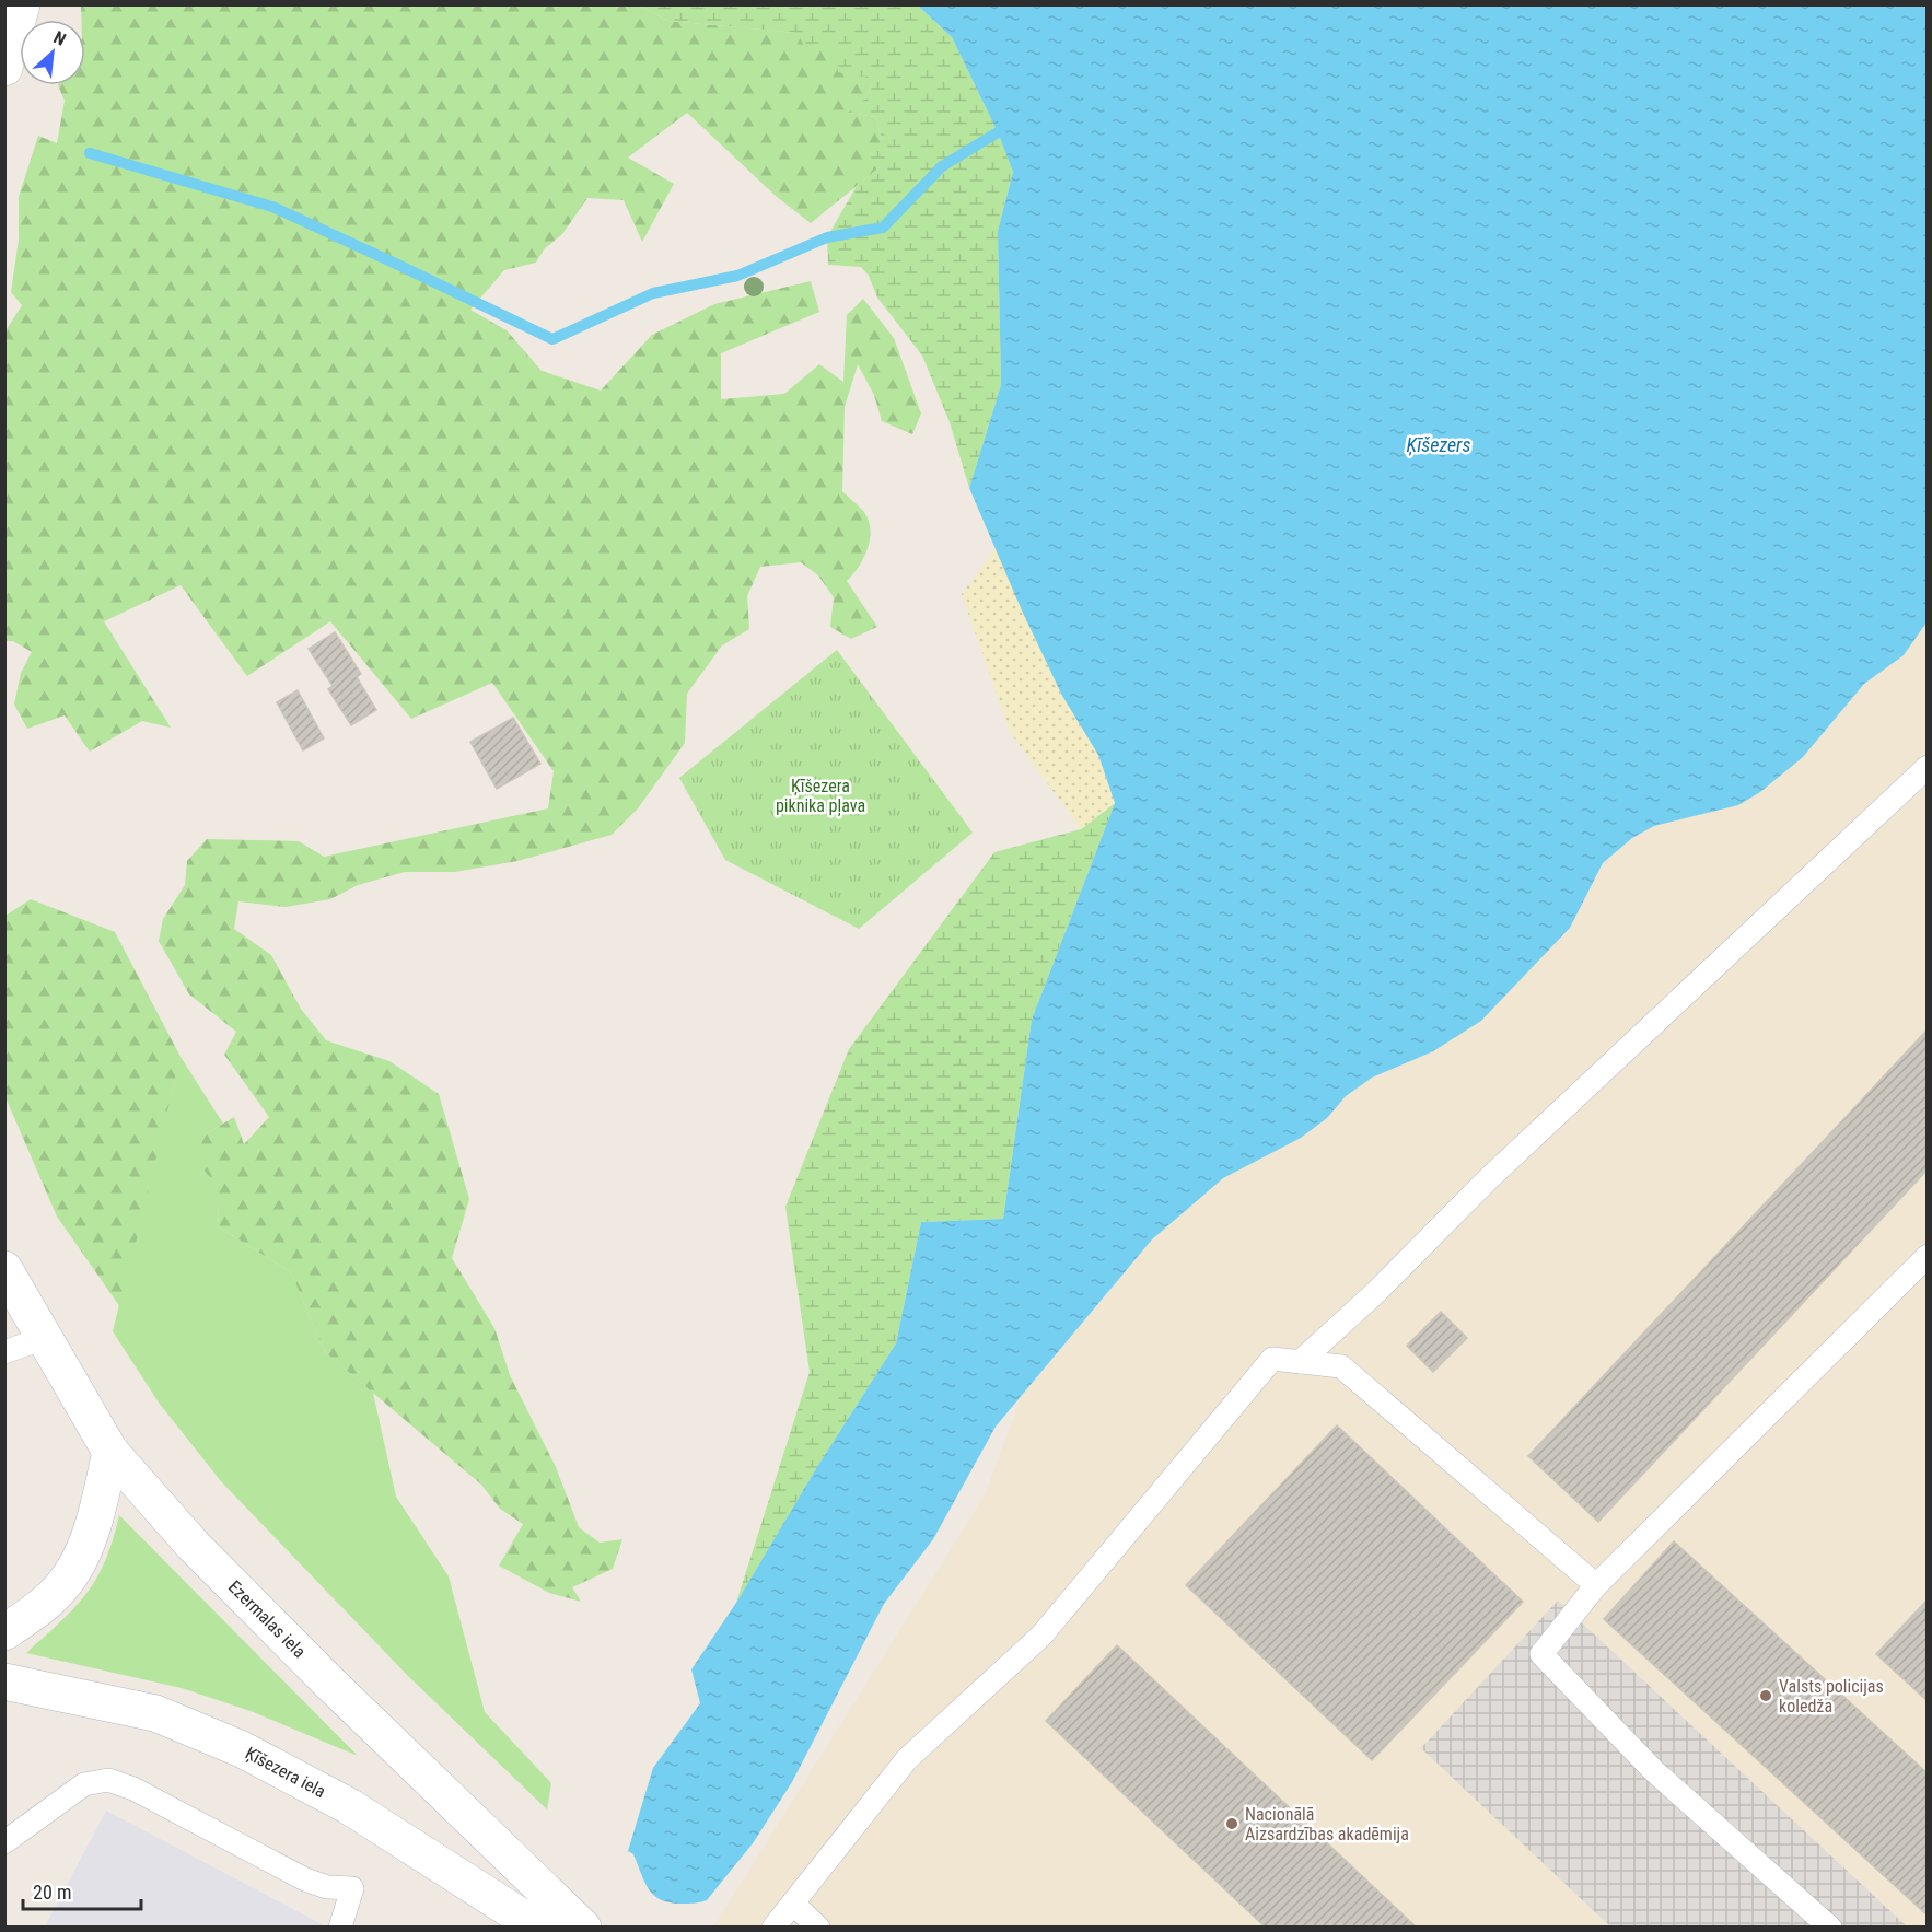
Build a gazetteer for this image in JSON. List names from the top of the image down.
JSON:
{
  "streets": {
    "street": ["Ezermalas iela", "Ķīšezera iela"]
  },
  "water": ["Ķīšezers"],
  "parks": ["Ķīšezera piknika pļava"],
  "places": ["Valsts policijas koledža", "Nacionālā Aizsardzības akadēmija"],
  "scale_bar": "20 m",
  "north": "top right"
}
